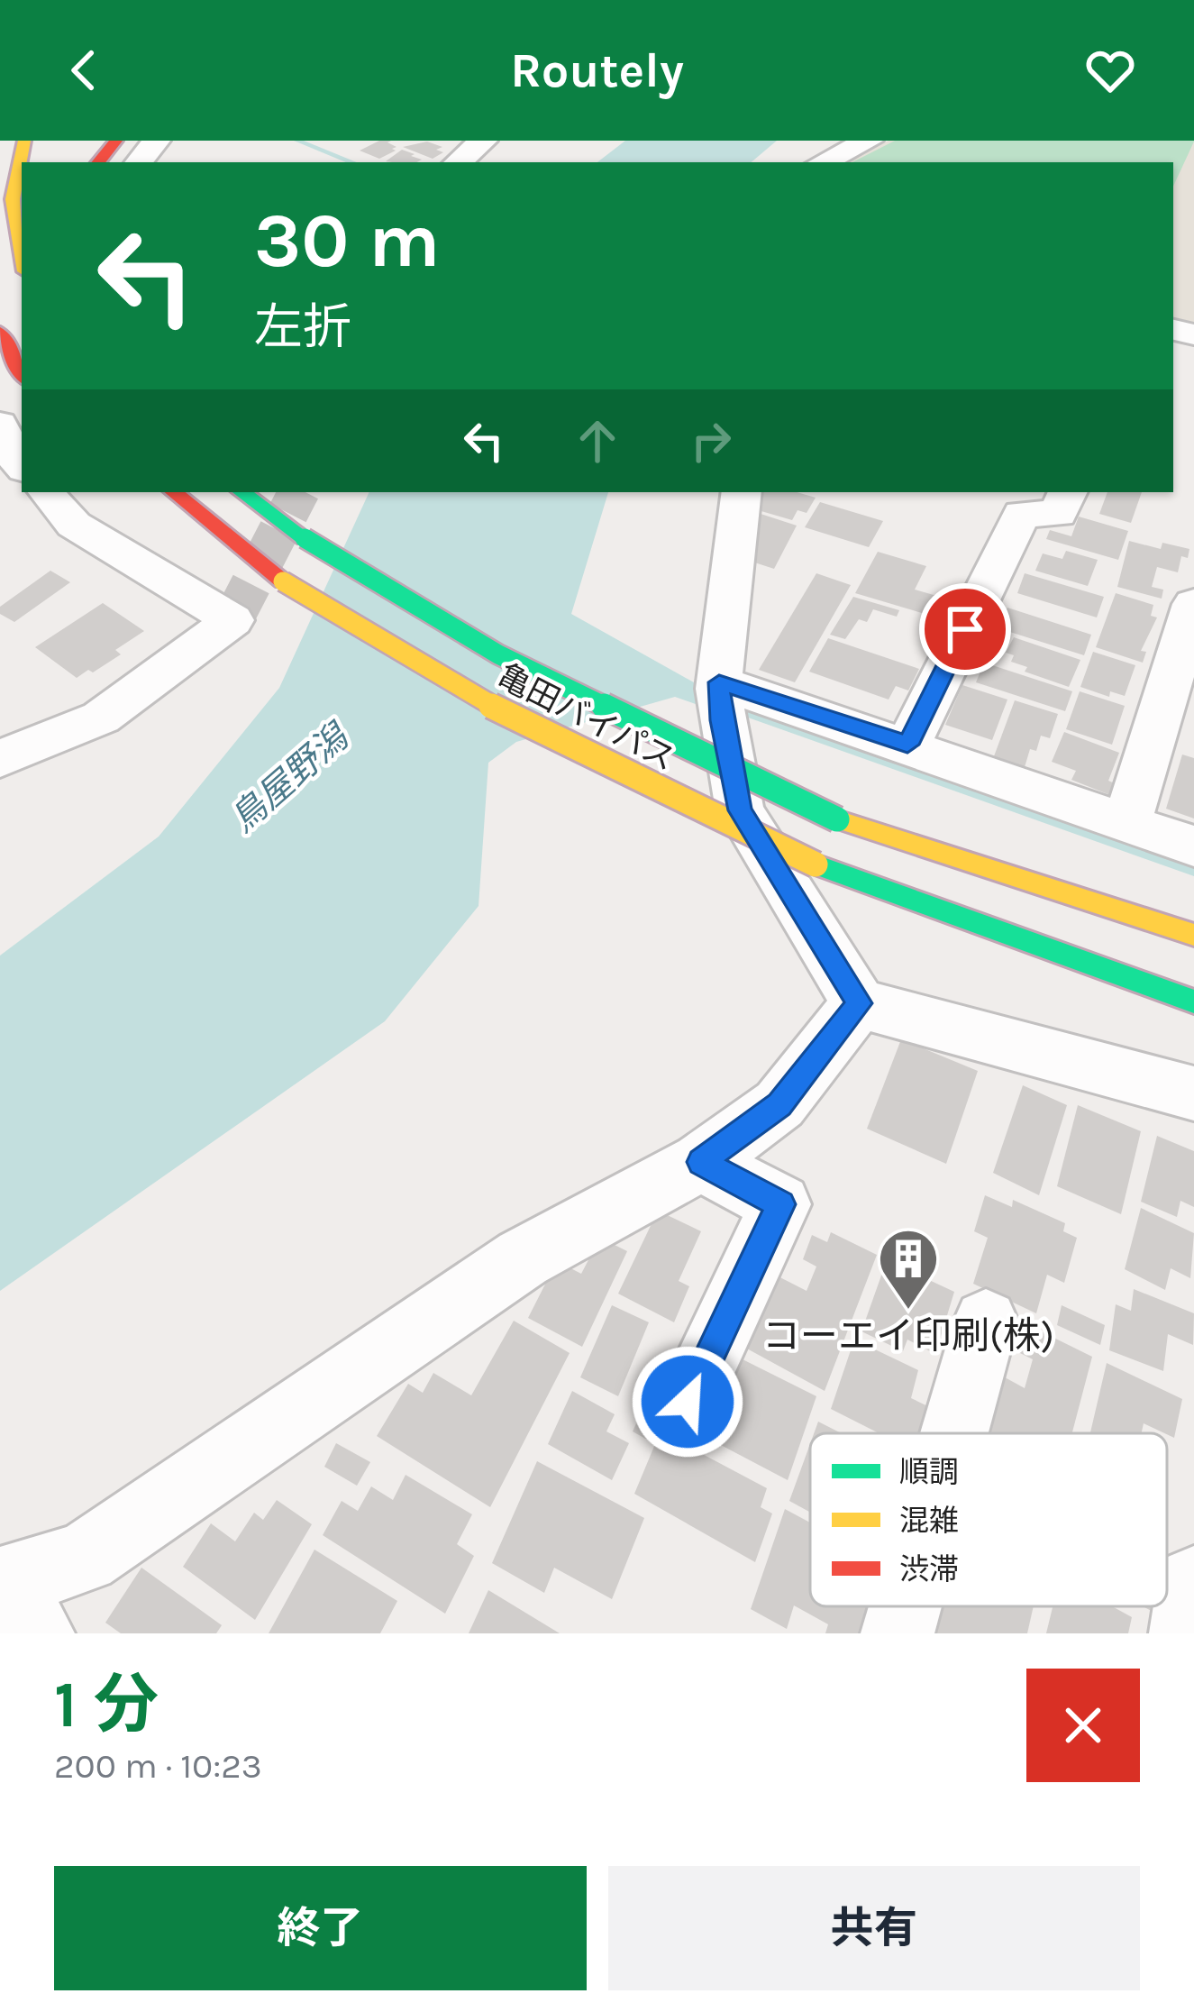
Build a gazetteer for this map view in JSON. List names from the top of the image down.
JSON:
{
  "streets": {
    "highway": ["亀田バイパス"]
  },
  "water": ["鳥屋野潟"],
  "places": {
    "building": ["コーエイ印刷(株)"]
  },
  "legend": ["順調", "混雑", "渋滞"],
  "page": {
    "header": "Routely",
    "turn": ["30 m", "左折"],
    "heading": ["1 分", "200 m · 10:23"],
    "buttons": ["終了", "共有"]
  }
}
